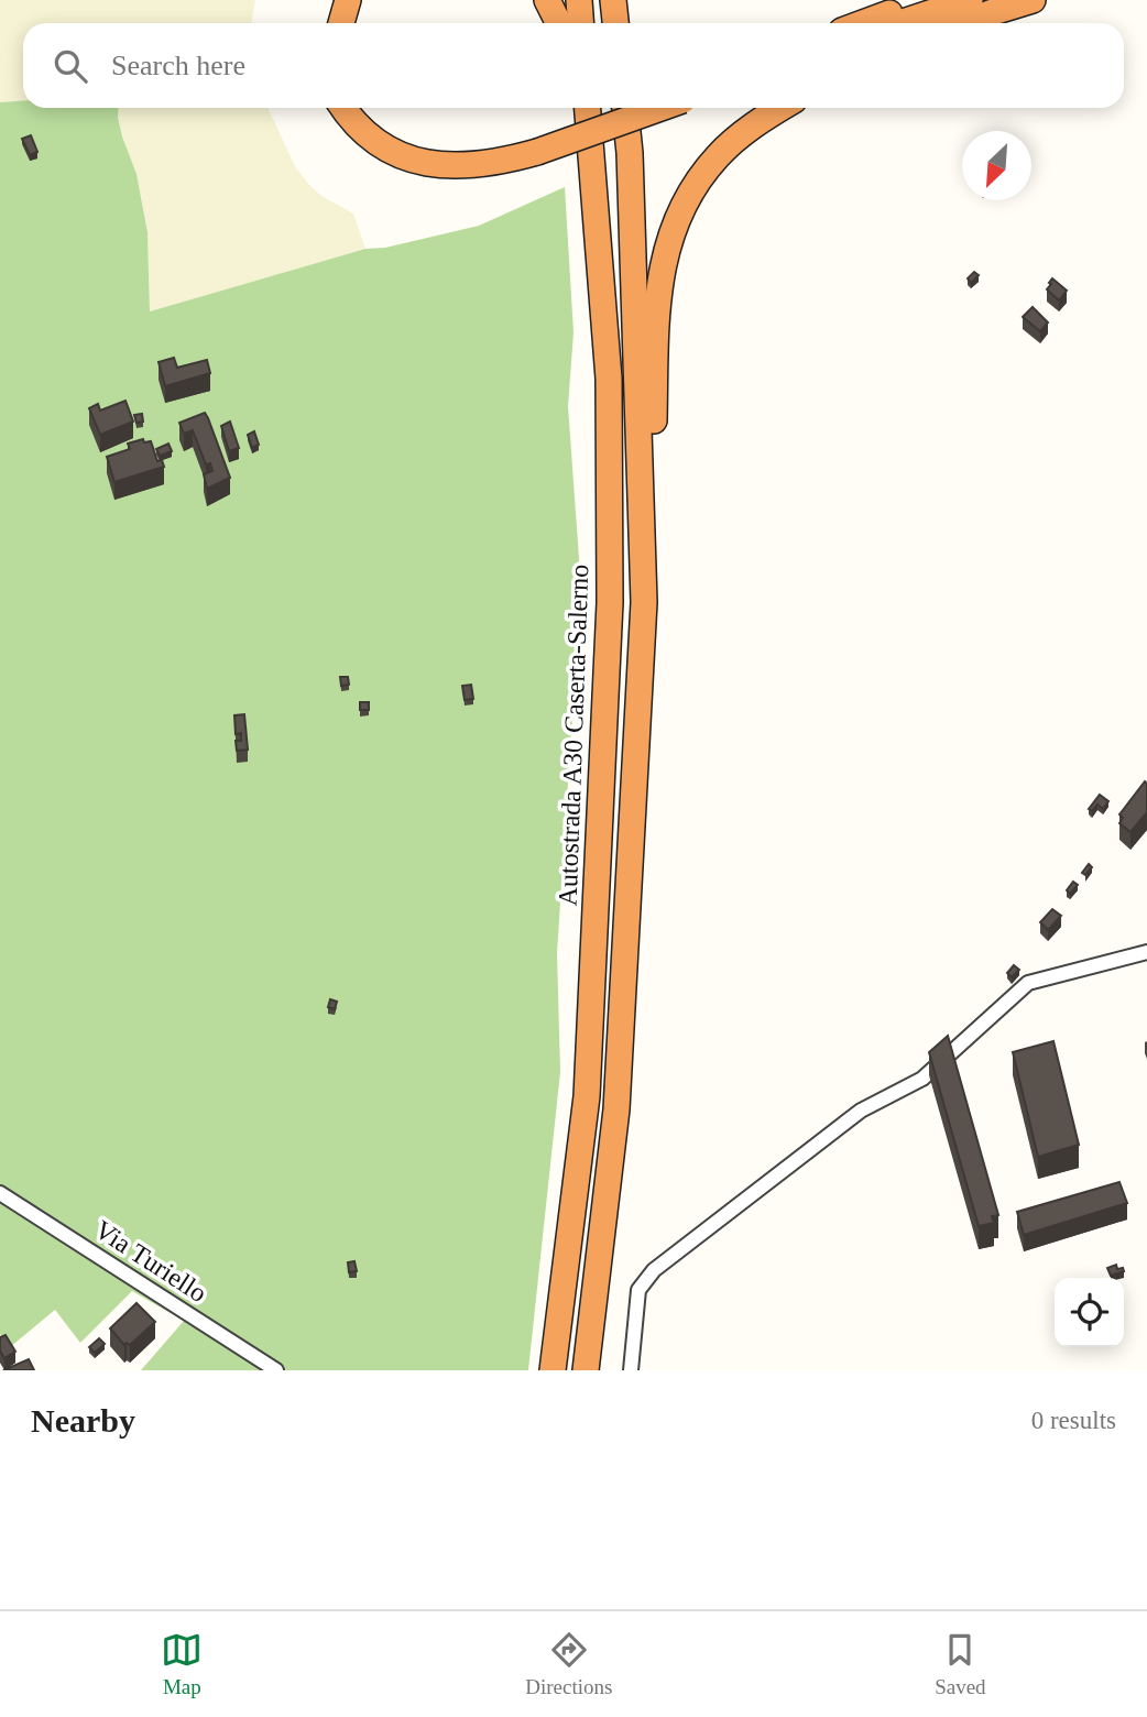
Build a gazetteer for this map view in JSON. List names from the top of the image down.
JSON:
{
  "streets": {
    "highway": ["Autostrada A30 Caserta-Salerno"],
    "street": ["Via Turiello"]
  },
  "north": "bottom left",
  "page": {
    "search": "Search here",
    "heading": ["Nearby", "0 results"],
    "nav": ["Map", "Directions", "Saved"]
  }
}
